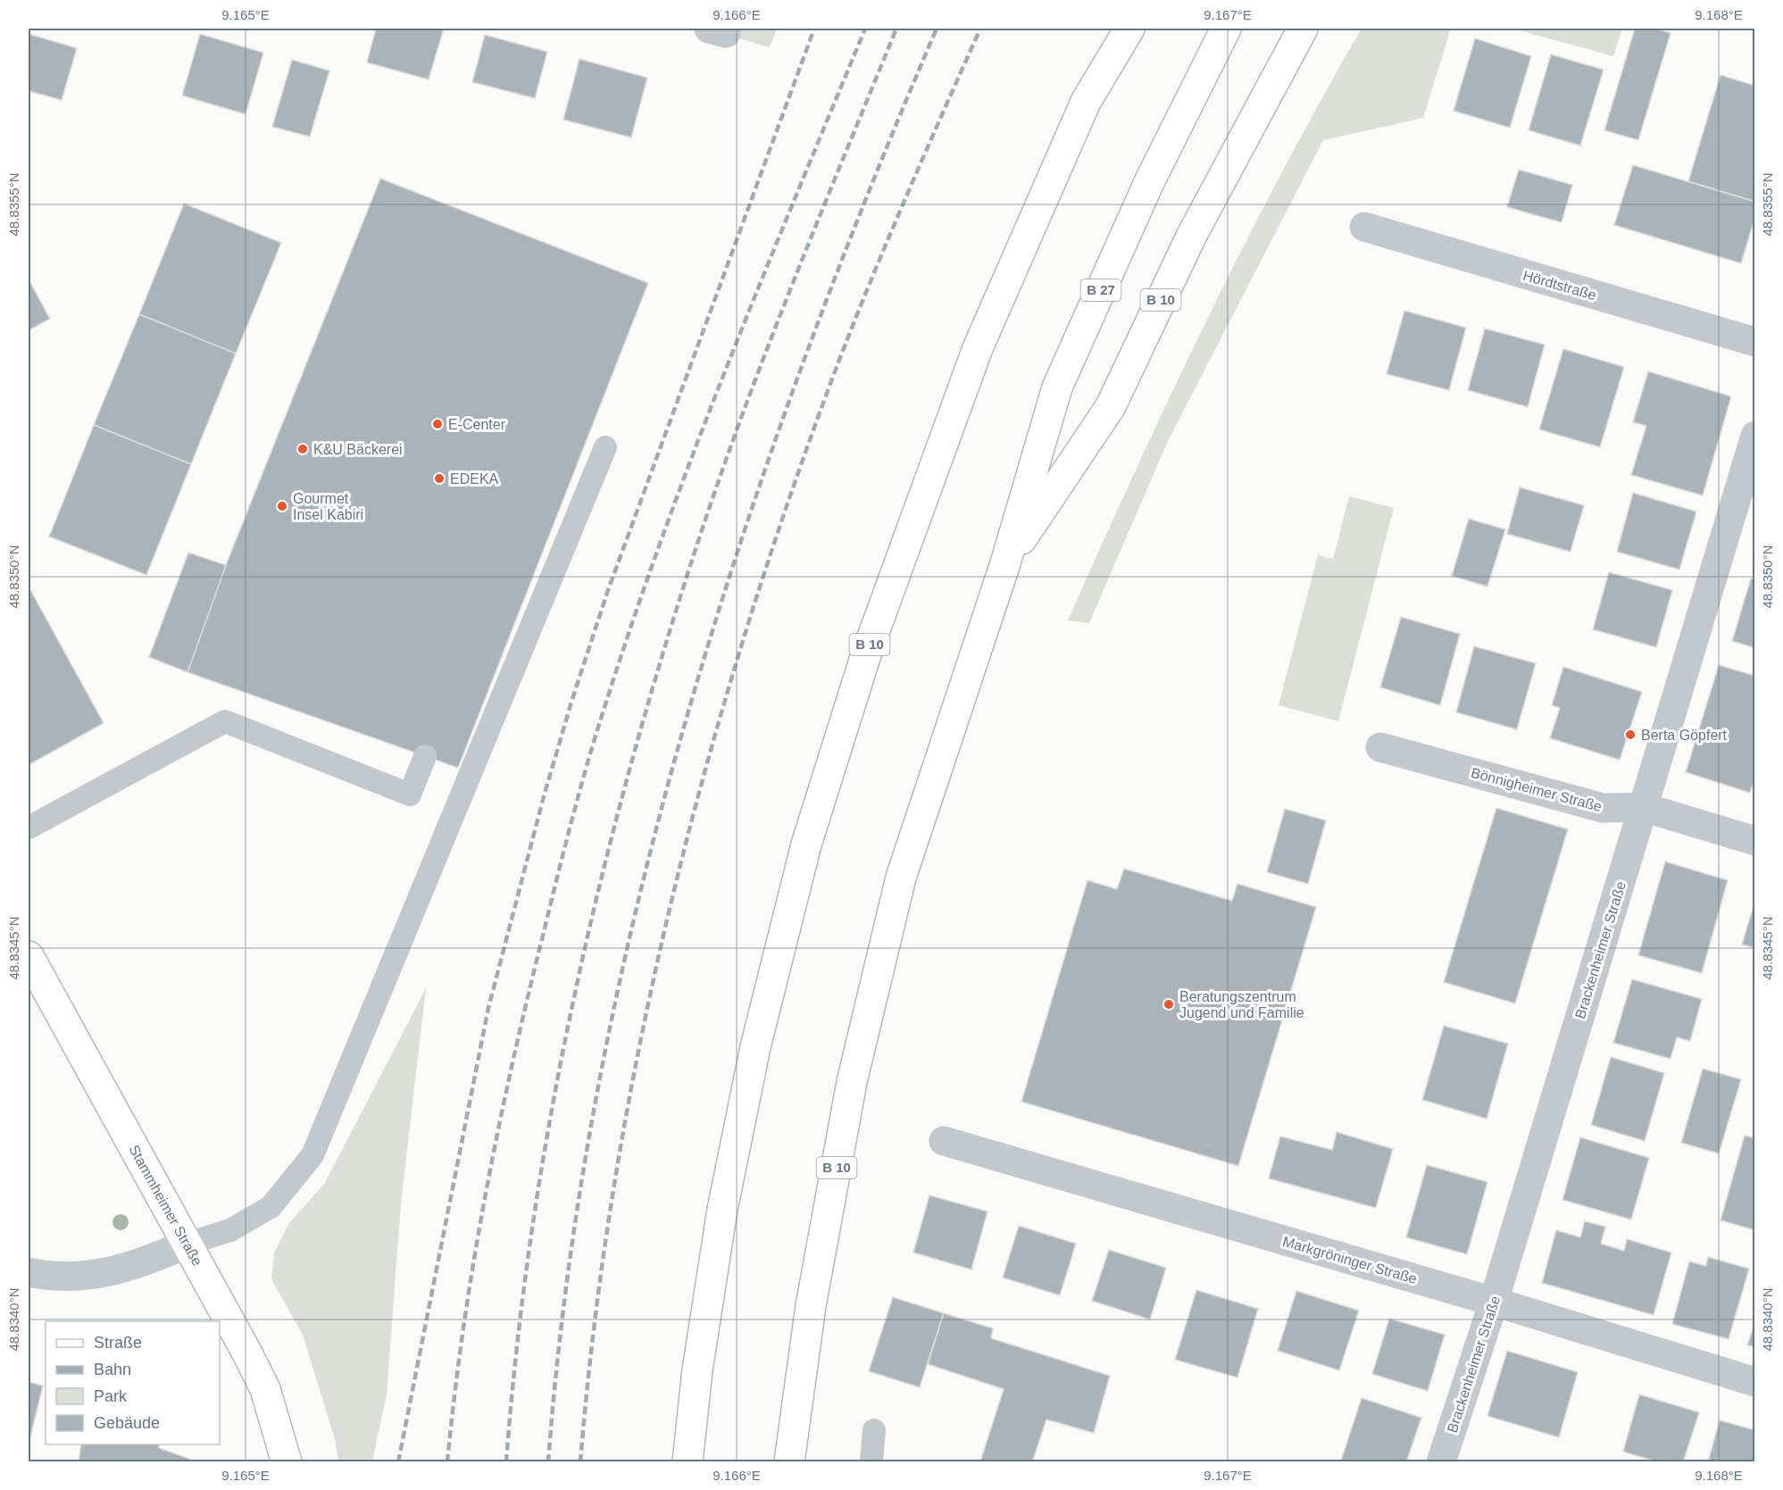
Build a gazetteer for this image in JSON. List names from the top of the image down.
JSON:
{
  "streets": {
    "main road": ["B 27", "B 10", "Stammheimer Straße"],
    "street": [
      "Hördtstraße",
      "Bönnigheimer Straße",
      "Brackenheimer Straße",
      "Markgröninger Straße"
    ]
  },
  "crossings": [
    ["B 27", "B 10"],
    ["Bönnigheimer Straße", "Brackenheimer Straße"],
    ["Brackenheimer Straße", "Markgröninger Straße"]
  ],
  "places": [
    "E-Center",
    "K&U Bäckerei",
    "EDEKA",
    "Gourmet Insel Kabiri",
    "Berta Göpfert",
    "Beratungszentrum Jugend und Familie"
  ],
  "legend": [
    "Straße",
    "Bahn",
    "Park",
    "Gebäude"
  ],
  "coordinates": [
    "9.165°E",
    "9.166°E",
    "9.167°E",
    "9.168°E",
    "48.8355°N",
    "48.8350°N",
    "48.8345°N",
    "48.8340°N"
  ]
}
